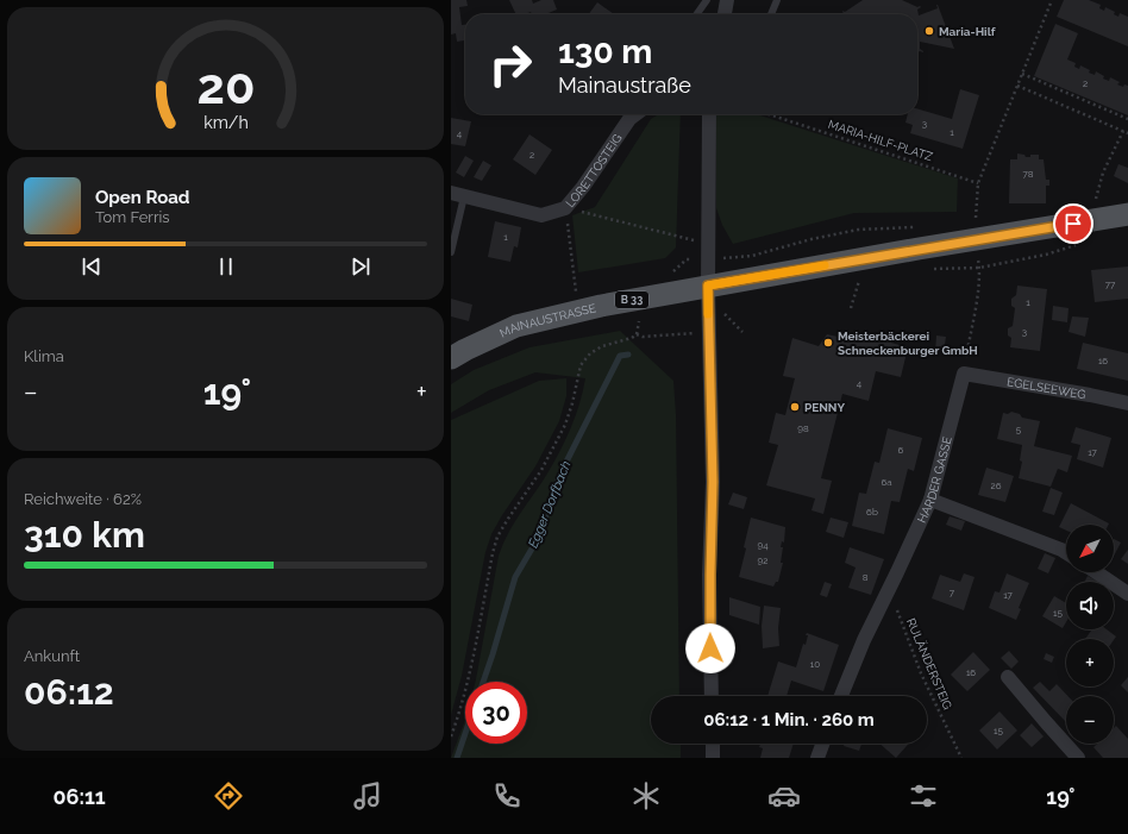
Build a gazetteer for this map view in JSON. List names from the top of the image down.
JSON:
{
  "streets": {
    "main road": ["B 33", "MAINAUSTRASSE"],
    "street": ["LORETTOSTEIG", "EGELSEEWEG", "HARDER GASSE"],
    "path": ["MARIA-HILF-PLATZ", "RULÄNDERSTEIG"]
  },
  "crossings": [
    ["EGELSEEWEG", "HARDER GASSE"]
  ],
  "water": ["Egger Dorfbach"],
  "places": ["Maria-Hilf", "Meisterbäckerei Schneckenburger GmbH", "PENNY"],
  "house_numbers": [
    "2",
    "3",
    "1",
    "4",
    "2",
    "78",
    "1",
    "77",
    "1",
    "3",
    "16",
    "4",
    "98",
    "5",
    "6",
    "17",
    "6a",
    "26",
    "6b",
    "94",
    "92",
    "8",
    "7",
    "17",
    "15",
    "10",
    "16",
    "15"
  ],
  "north": "bottom left",
  "page": {
    "turn": ["130 m", "Mainaustraße"],
    "song": ["Open Road", "Tom Ferris"],
    "tile": [
      "Klima",
      ["Reichweite · 62%", "310 km"],
      ["Ankunft", "06:12"]
    ],
    "heat": ["−", "19°", "+"],
    "map_buttons": ["+", "−"],
    "limit": "30",
    "trip": "06:12 · 1 Min. · 260 m",
    "tabs": ["06:11", "19°"],
    "gauge": ["20", "km/h"]
  }
}
